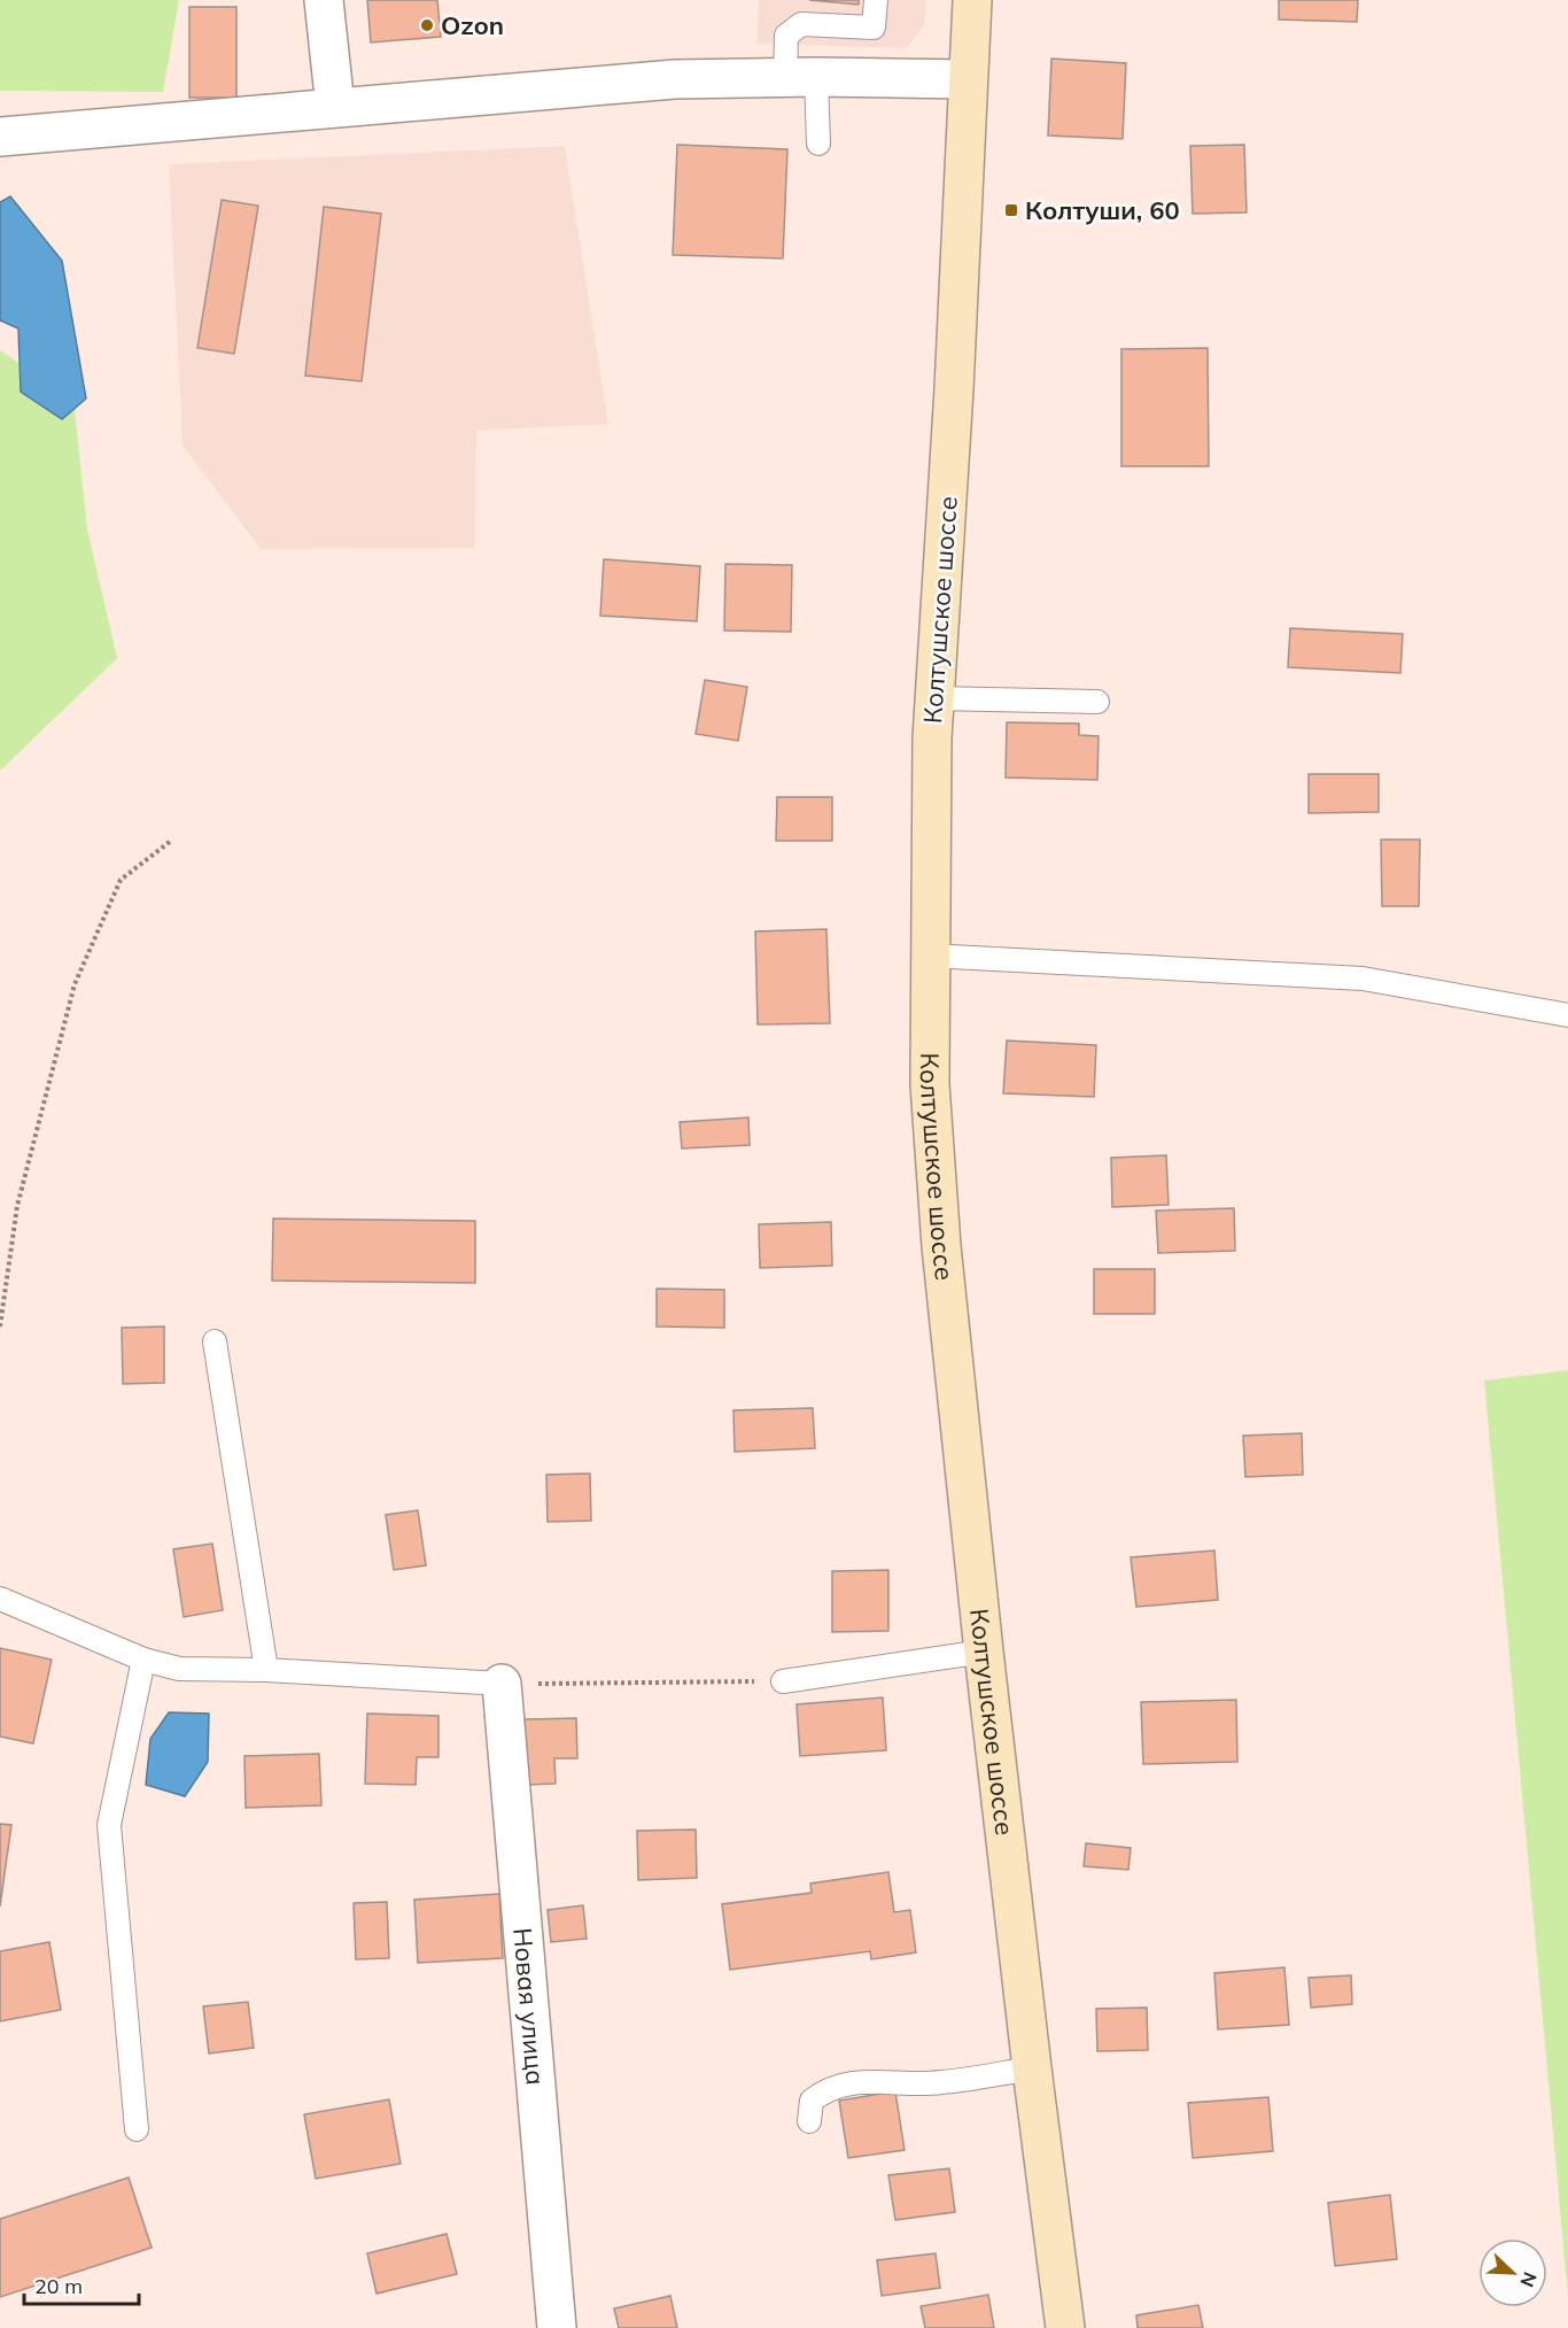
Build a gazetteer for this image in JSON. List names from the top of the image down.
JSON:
{
  "streets": {
    "main road": ["Колтушское шоссе"],
    "street": ["Новая улица"]
  },
  "places": {
    "other": ["Ozon"],
    "transit": ["Колтуши, 60"]
  },
  "scale_bar": "20 m",
  "north": "bottom right"
}
